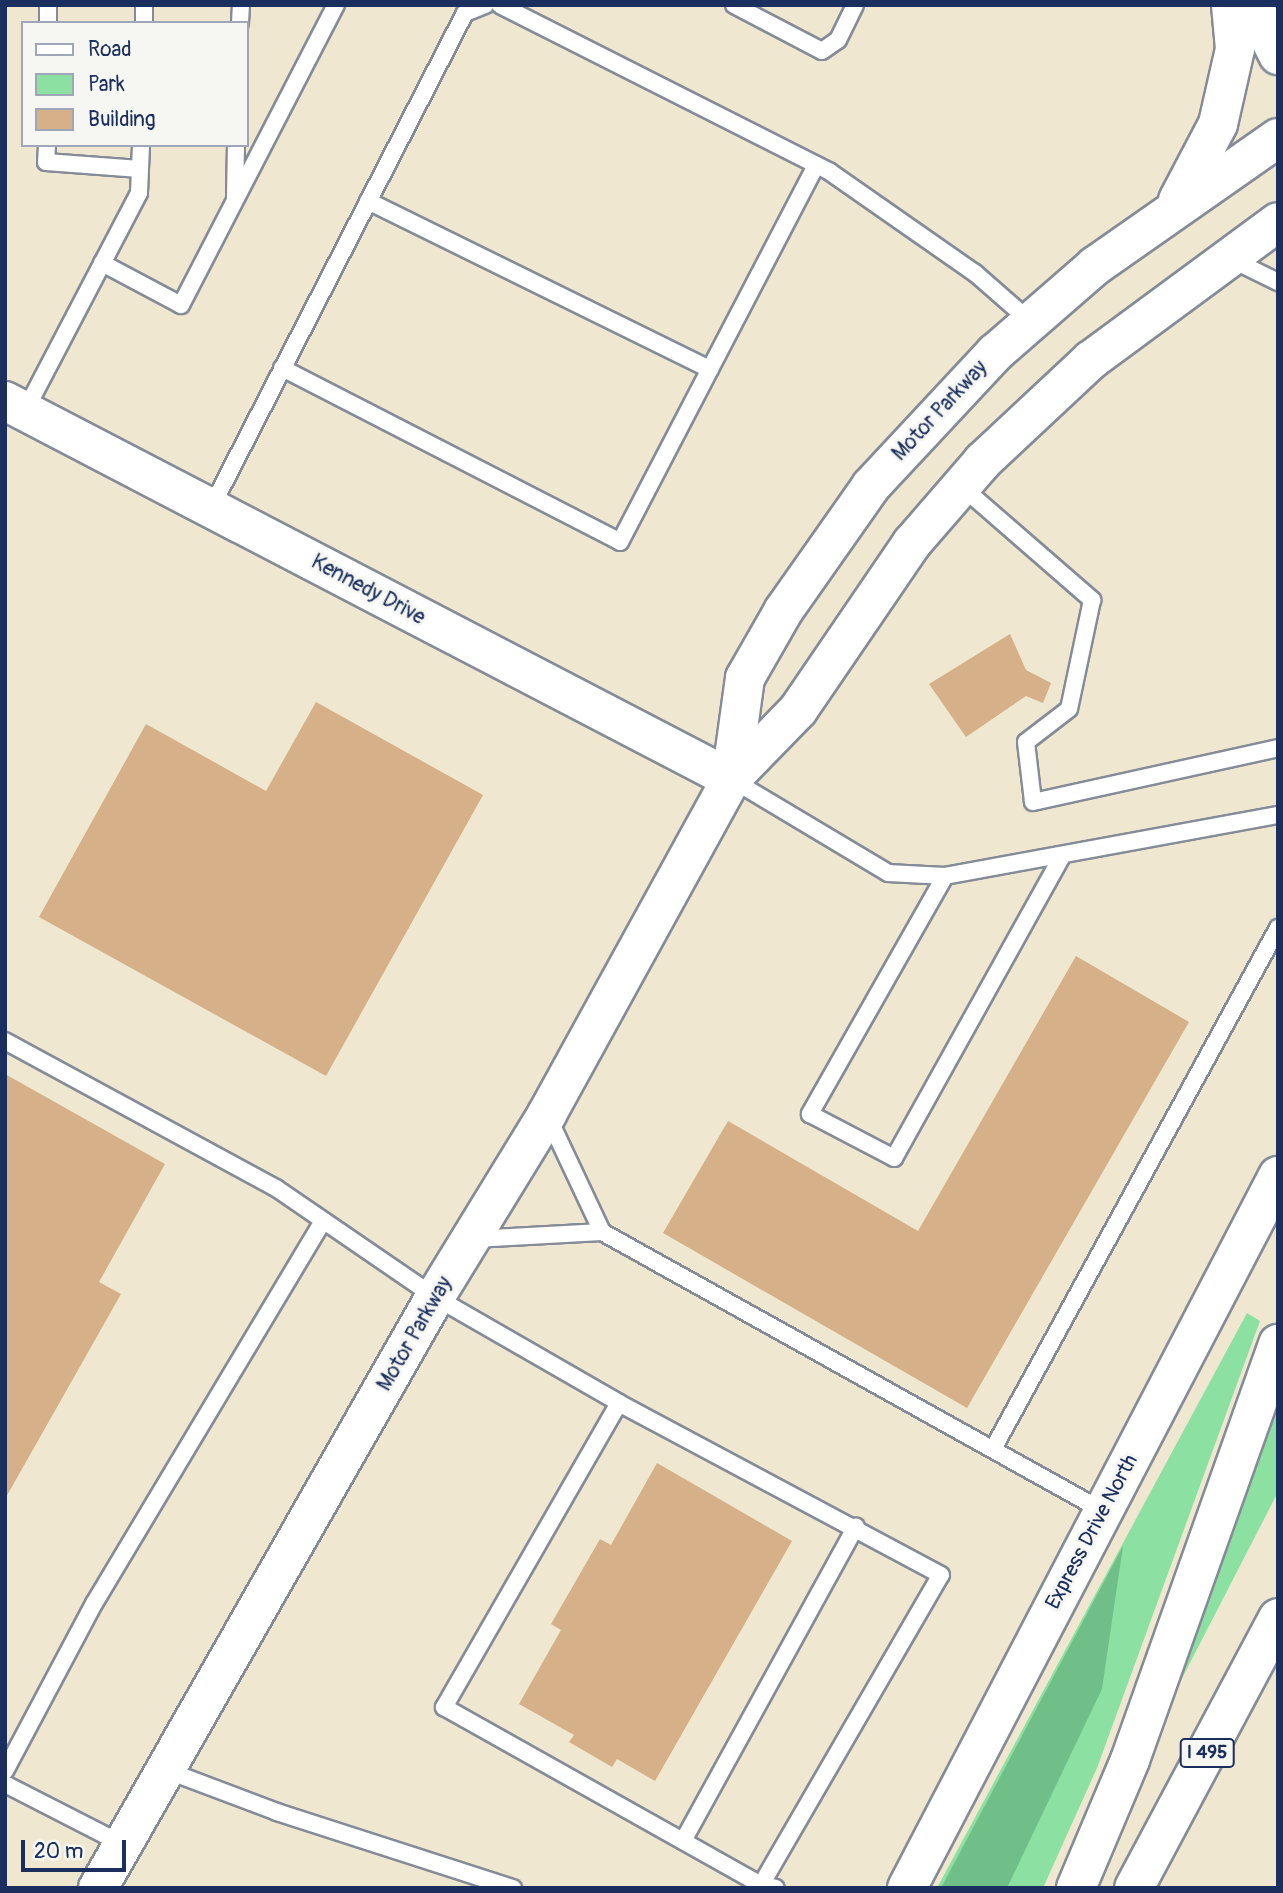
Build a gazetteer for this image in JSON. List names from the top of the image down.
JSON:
{
  "streets": {
    "main road": [
      "Motor Parkway",
      "Kennedy Drive",
      "Express Drive North",
      "I 495"
    ]
  },
  "crossings": [
    ["Motor Parkway", "Kennedy Drive"]
  ],
  "legend": ["Road", "Park", "Building"],
  "scale_bar": "20 m"
}
